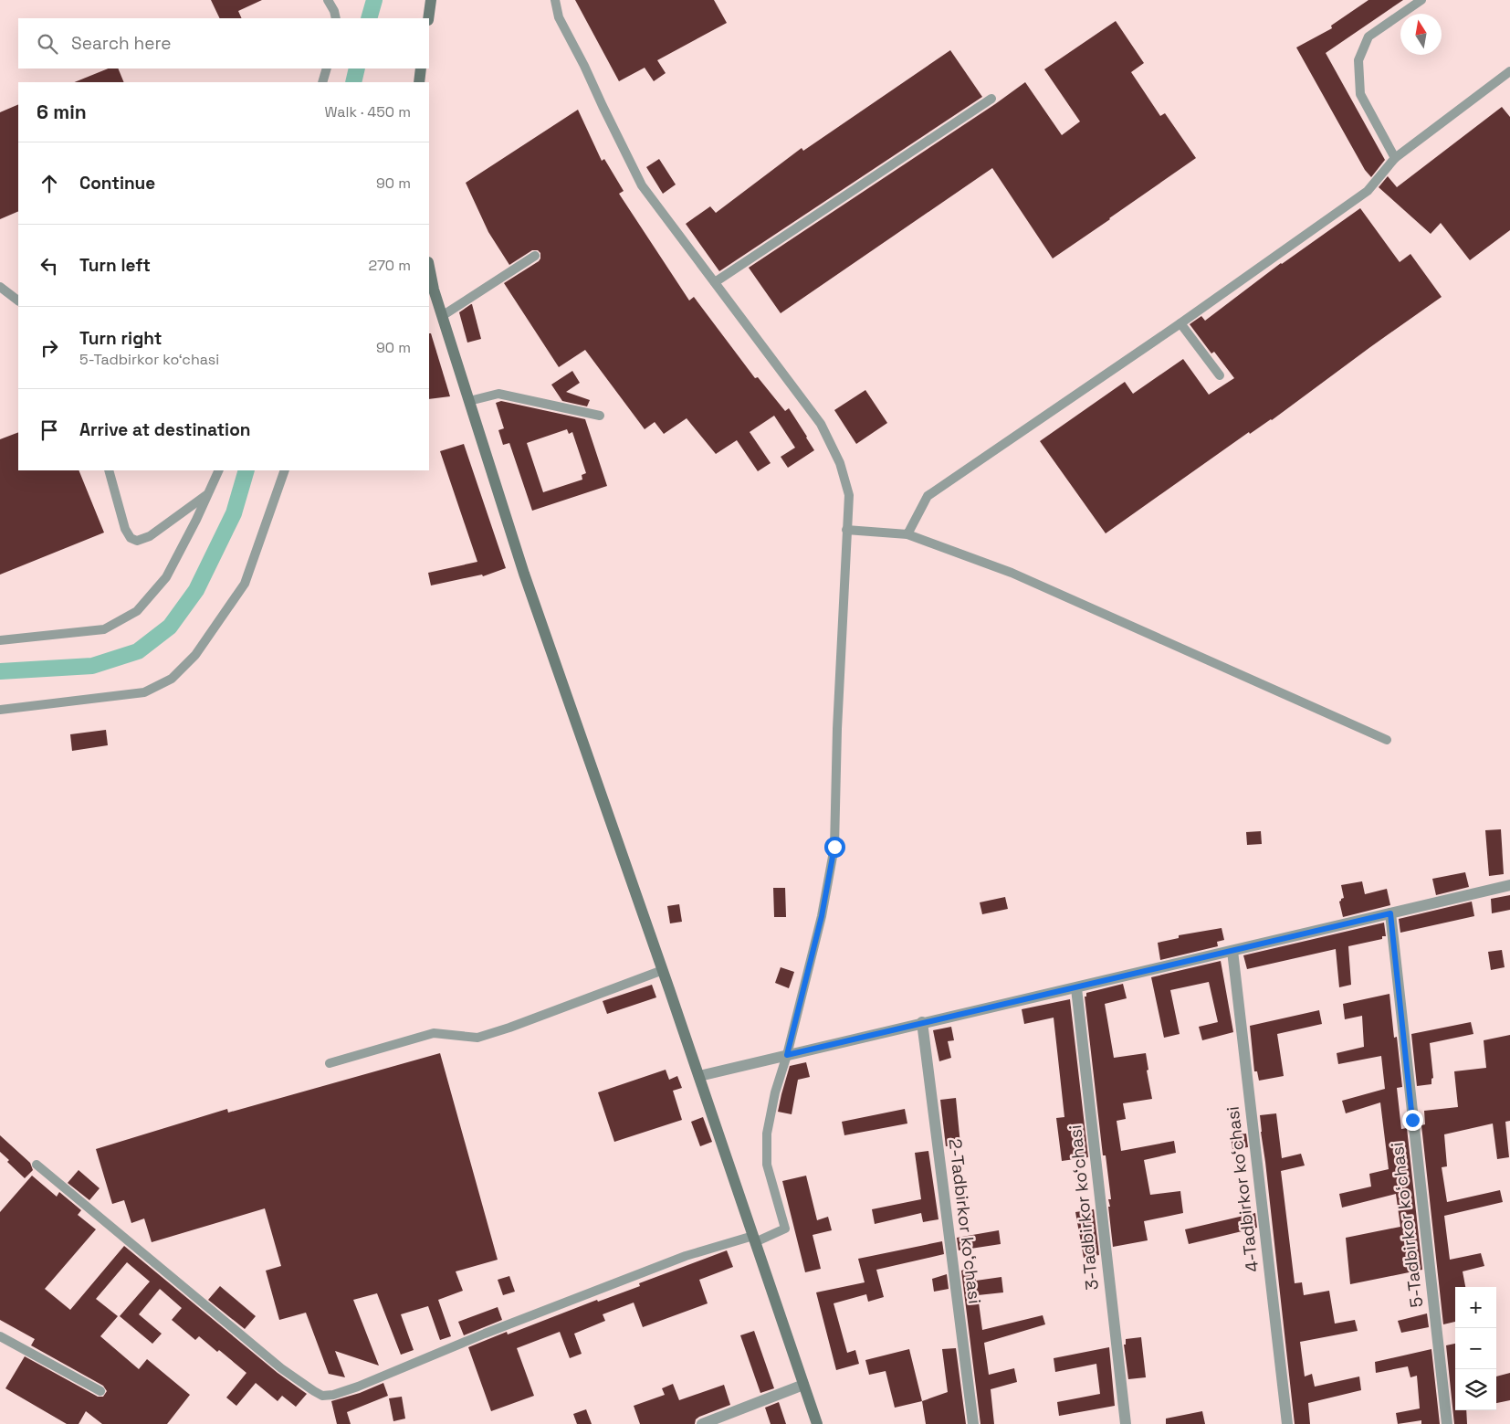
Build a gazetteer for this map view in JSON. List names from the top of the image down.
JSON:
{
  "streets": {
    "street": [
      "4-Tadbirkor koʻchasi",
      "3-Tadbirkor koʻchasi",
      "2-Tadbirkor koʻchasi",
      "5-Tadbirkor koʻchasi"
    ]
  },
  "north": "top",
  "page": {
    "search": "Search here",
    "heading": ["6 min", "Walk · 450 m"],
    "list": [
      ["Continue", "90 m"],
      ["Turn left", "270 m"],
      ["Turn right", "5-Tadbirkor koʻchasi", "90 m"],
      "Arrive at destination"
    ],
    "map_buttons": ["+", "−"]
  }
}
